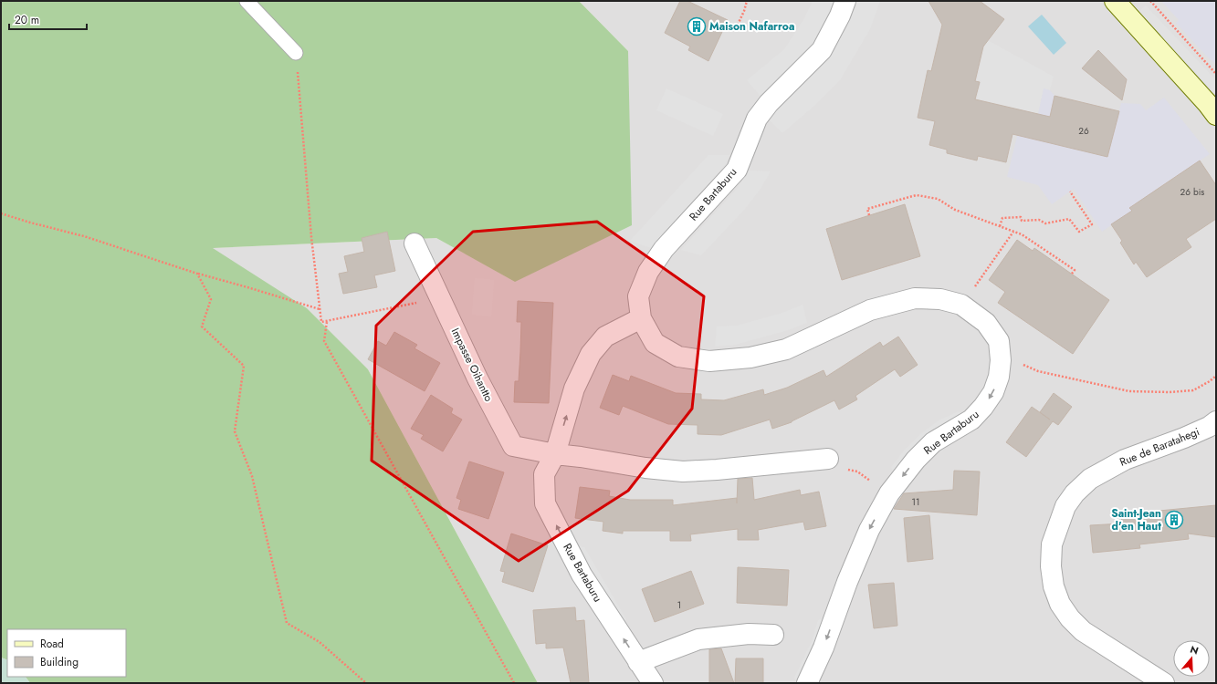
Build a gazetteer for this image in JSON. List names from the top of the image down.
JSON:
{
  "streets": {
    "street": ["Rue Bartaburu", "Impasse Oihantto", "Rue de Baratahegi"]
  },
  "crossings": [
    ["Rue Bartaburu", "Impasse Oihantto"]
  ],
  "places": {
    "building": ["Maison Nafarroa", "Saint-Jean d'en Haut"]
  },
  "house_numbers": [
    "26",
    "26 bis",
    "11",
    "1"
  ],
  "legend": ["Road", "Building"],
  "scale_bar": "20 m",
  "north": "top"
}
